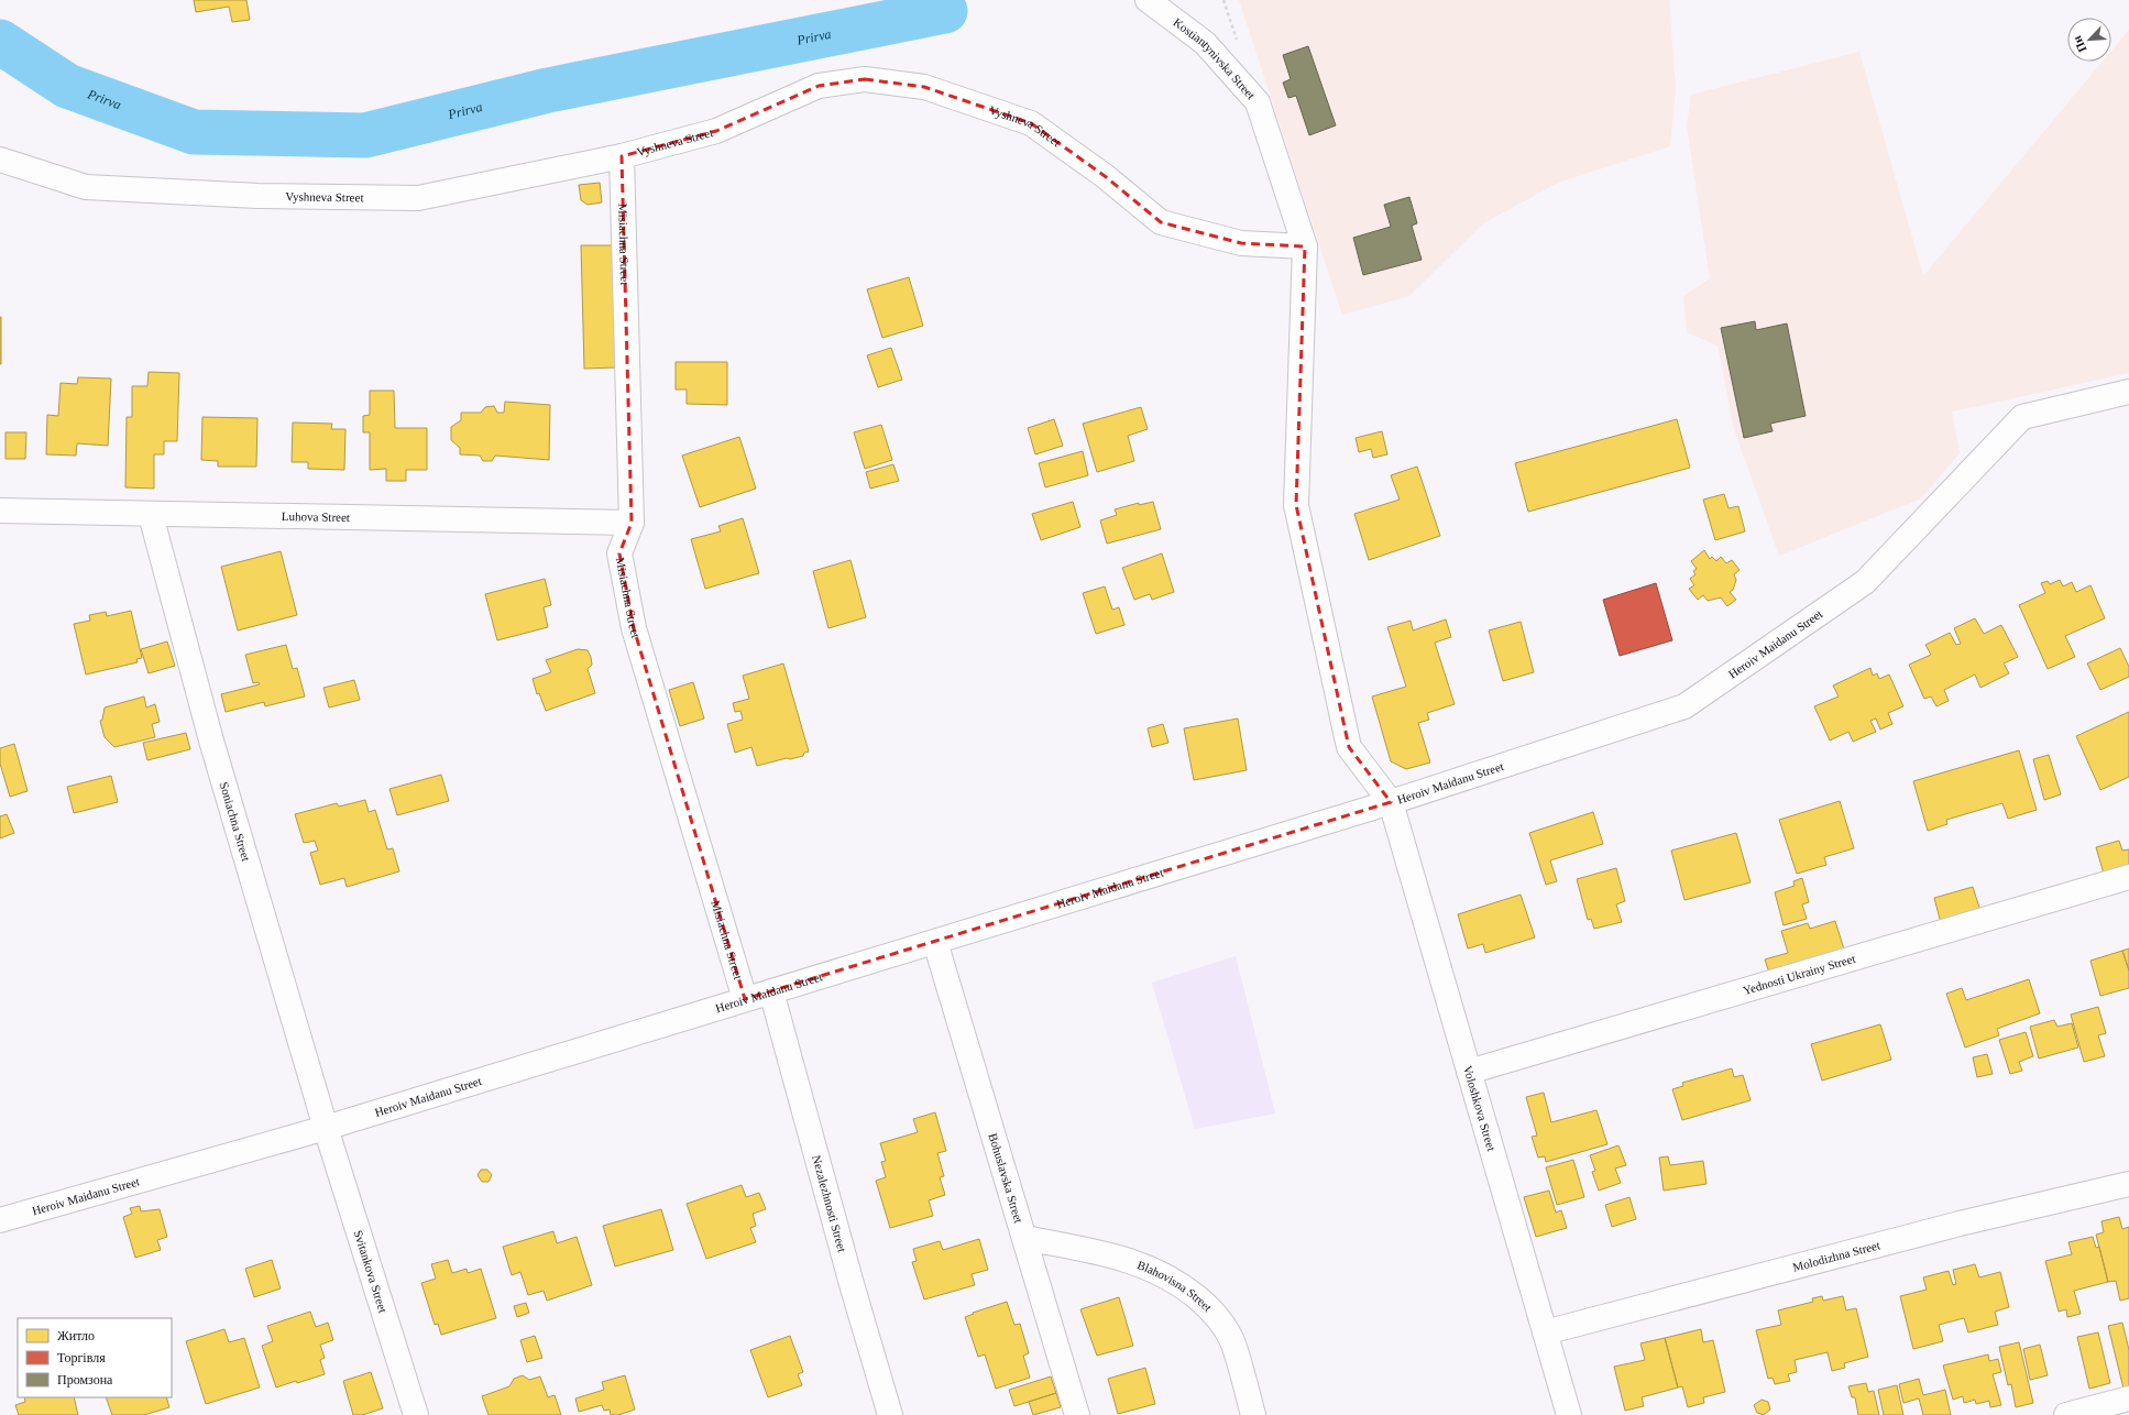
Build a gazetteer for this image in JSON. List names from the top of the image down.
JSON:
{
  "streets": {
    "street": [
      "Kostiantynivska Street",
      "Vyshneva Street",
      "Misiachna Street",
      "Luhova Street",
      "Heroiv Maidanu Street",
      "Soniachna Street",
      "Yednosti Ukrainy Street",
      "Voloshkova Street",
      "Bohuslavska Street",
      "Nezalezhnosti Street",
      "Molodizhna Street",
      "Svitankova Street",
      "Blahovisna Street"
    ]
  },
  "crossings": [
    ["Kostiantynivska Street", "Vyshneva Street"],
    ["Vyshneva Street", "Misiachna Street"],
    ["Misiachna Street", "Luhova Street"],
    ["Misiachna Street", "Heroiv Maidanu Street"],
    ["Luhova Street", "Soniachna Street"],
    ["Heroiv Maidanu Street", "Soniachna Street"],
    ["Heroiv Maidanu Street", "Voloshkova Street"],
    ["Heroiv Maidanu Street", "Bohuslavska Street"],
    ["Heroiv Maidanu Street", "Nezalezhnosti Street"],
    ["Heroiv Maidanu Street", "Svitankova Street"],
    ["Soniachna Street", "Svitankova Street"],
    ["Yednosti Ukrainy Street", "Voloshkova Street"],
    ["Voloshkova Street", "Molodizhna Street"],
    ["Bohuslavska Street", "Blahovisna Street"]
  ],
  "water": ["Prirva"],
  "legend": ["Житло", "Торгівля", "Промзона"],
  "north": "bottom left"
}
